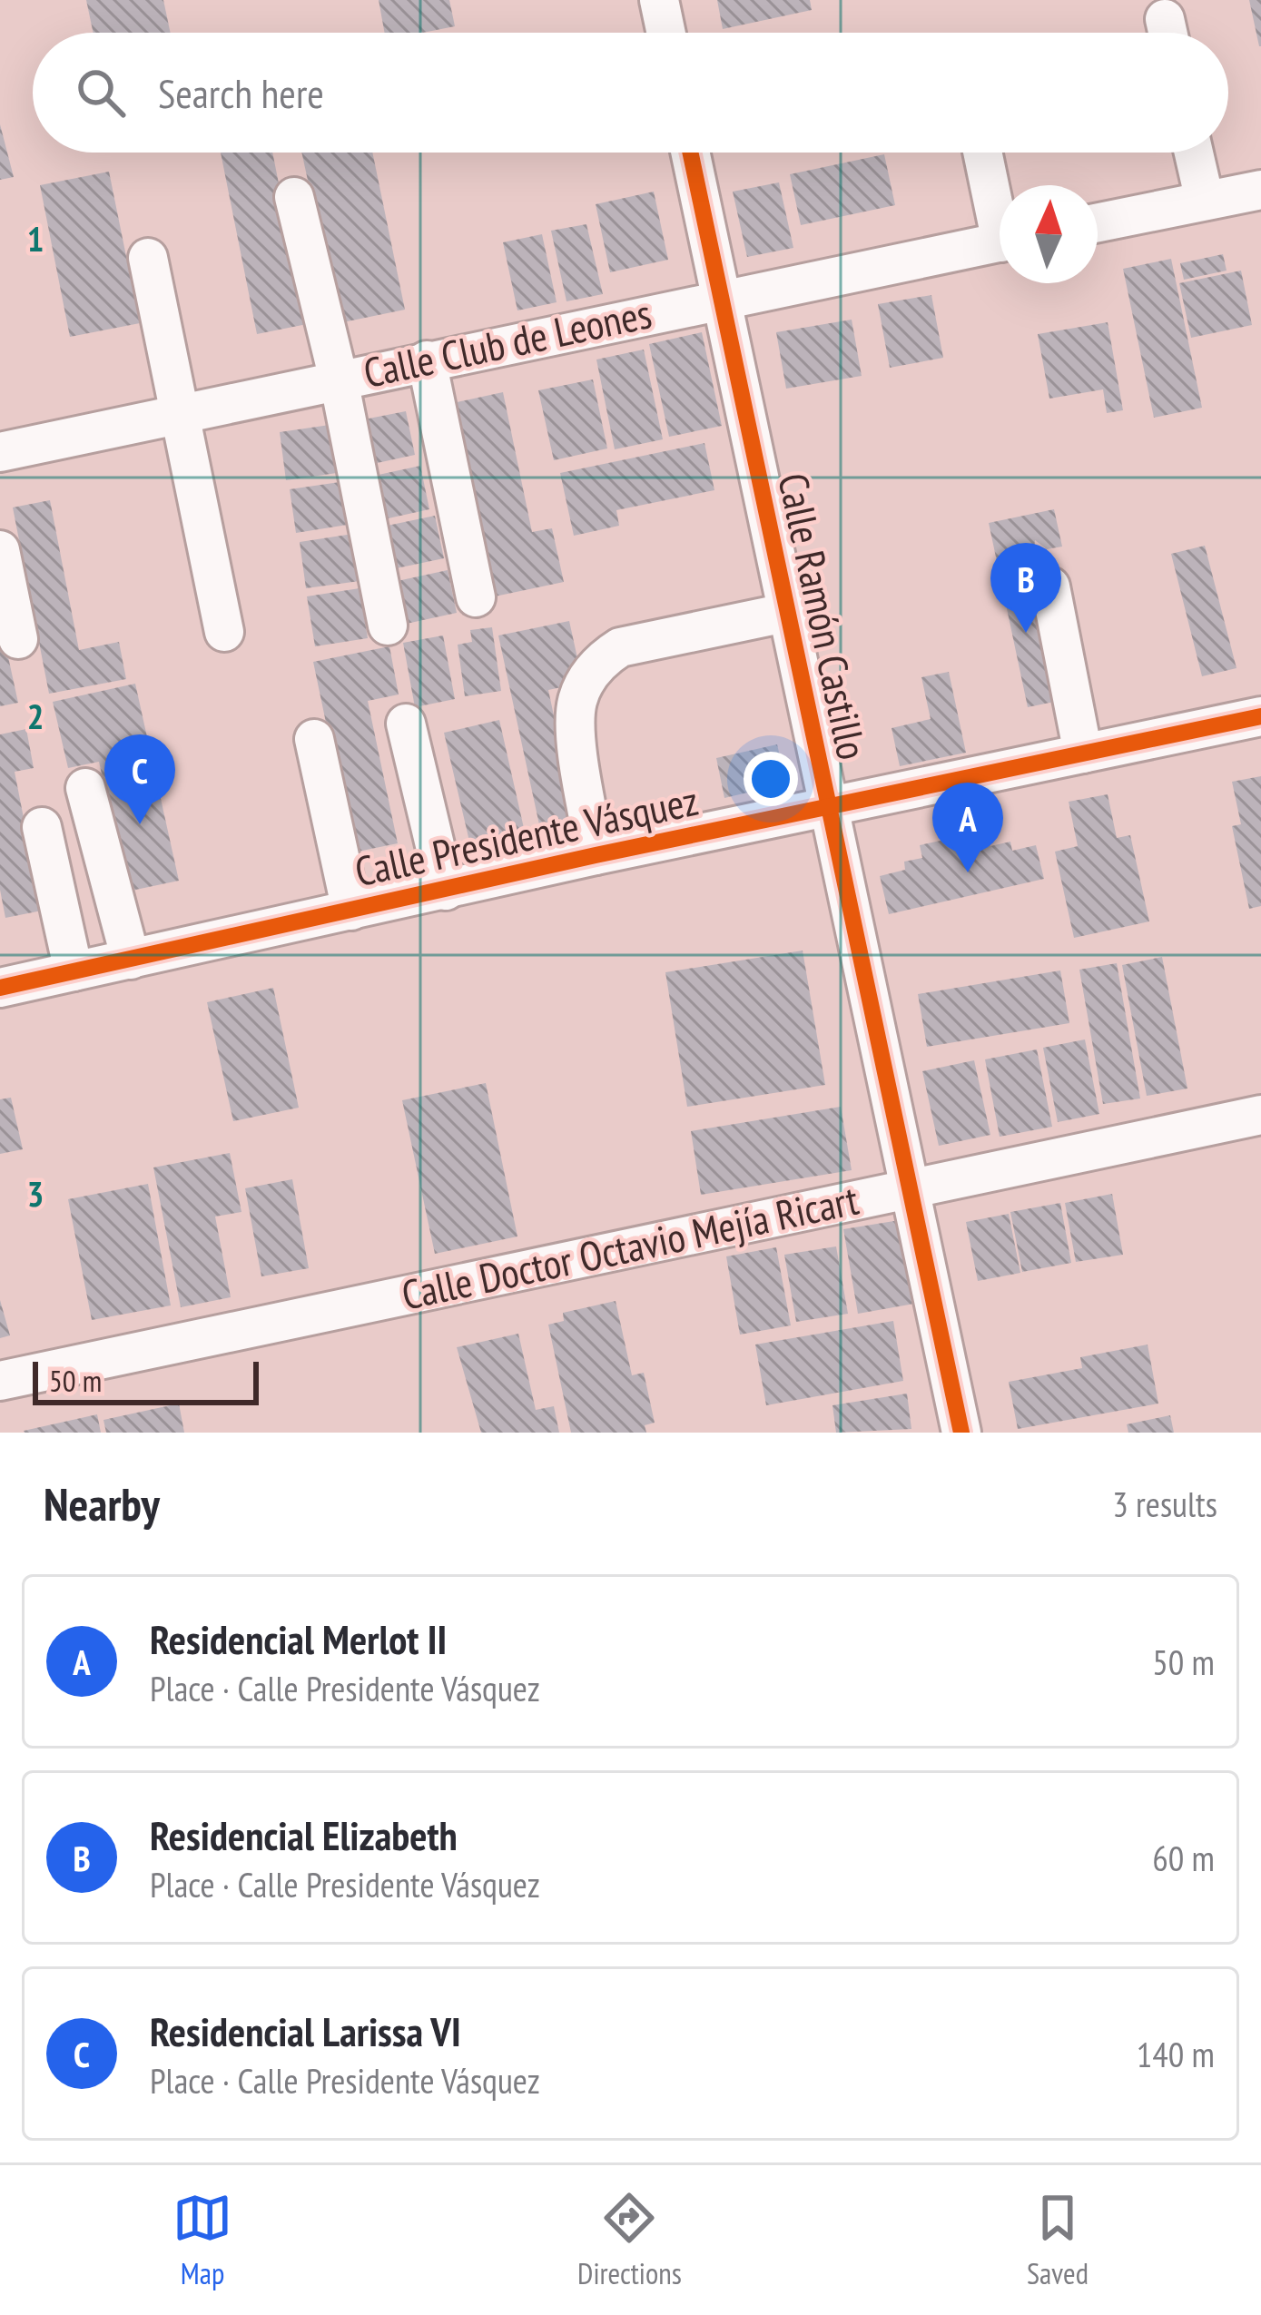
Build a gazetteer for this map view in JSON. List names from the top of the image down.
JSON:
{
  "streets": {
    "street": [
      "Calle Club de Leones",
      "Calle Ramón Castillo",
      "Calle Presidente Vásquez",
      "Calle Doctor Octavio Mejía Ricart"
    ]
  },
  "crossings": [
    ["Calle Club de Leones", "Calle Ramón Castillo"],
    ["Calle Ramón Castillo", "Calle Presidente Vásquez"],
    ["Calle Ramón Castillo", "Calle Doctor Octavio Mejía Ricart"]
  ],
  "scale_bar": "50 m",
  "north": "top",
  "page": {
    "search": "Search here",
    "pins": ["B", "C", "A"],
    "scale": "50 m",
    "heading": ["Nearby", "3 results"],
    "list": [
      {
        "mark": "A",
        "name": "Residencial Merlot II",
        "note": "Place · Calle Presidente Vásquez",
        "value": "50 m"
      },
      {
        "mark": "B",
        "name": "Residencial Elizabeth",
        "note": "Place · Calle Presidente Vásquez",
        "value": "60 m"
      },
      {
        "mark": "C",
        "name": "Residencial Larissa VI",
        "note": "Place · Calle Presidente Vásquez",
        "value": "140 m"
      }
    ],
    "nav": ["Map", "Directions", "Saved"]
  },
  "grid": {
    "rows": ["1", "2", "3"]
  }
}
